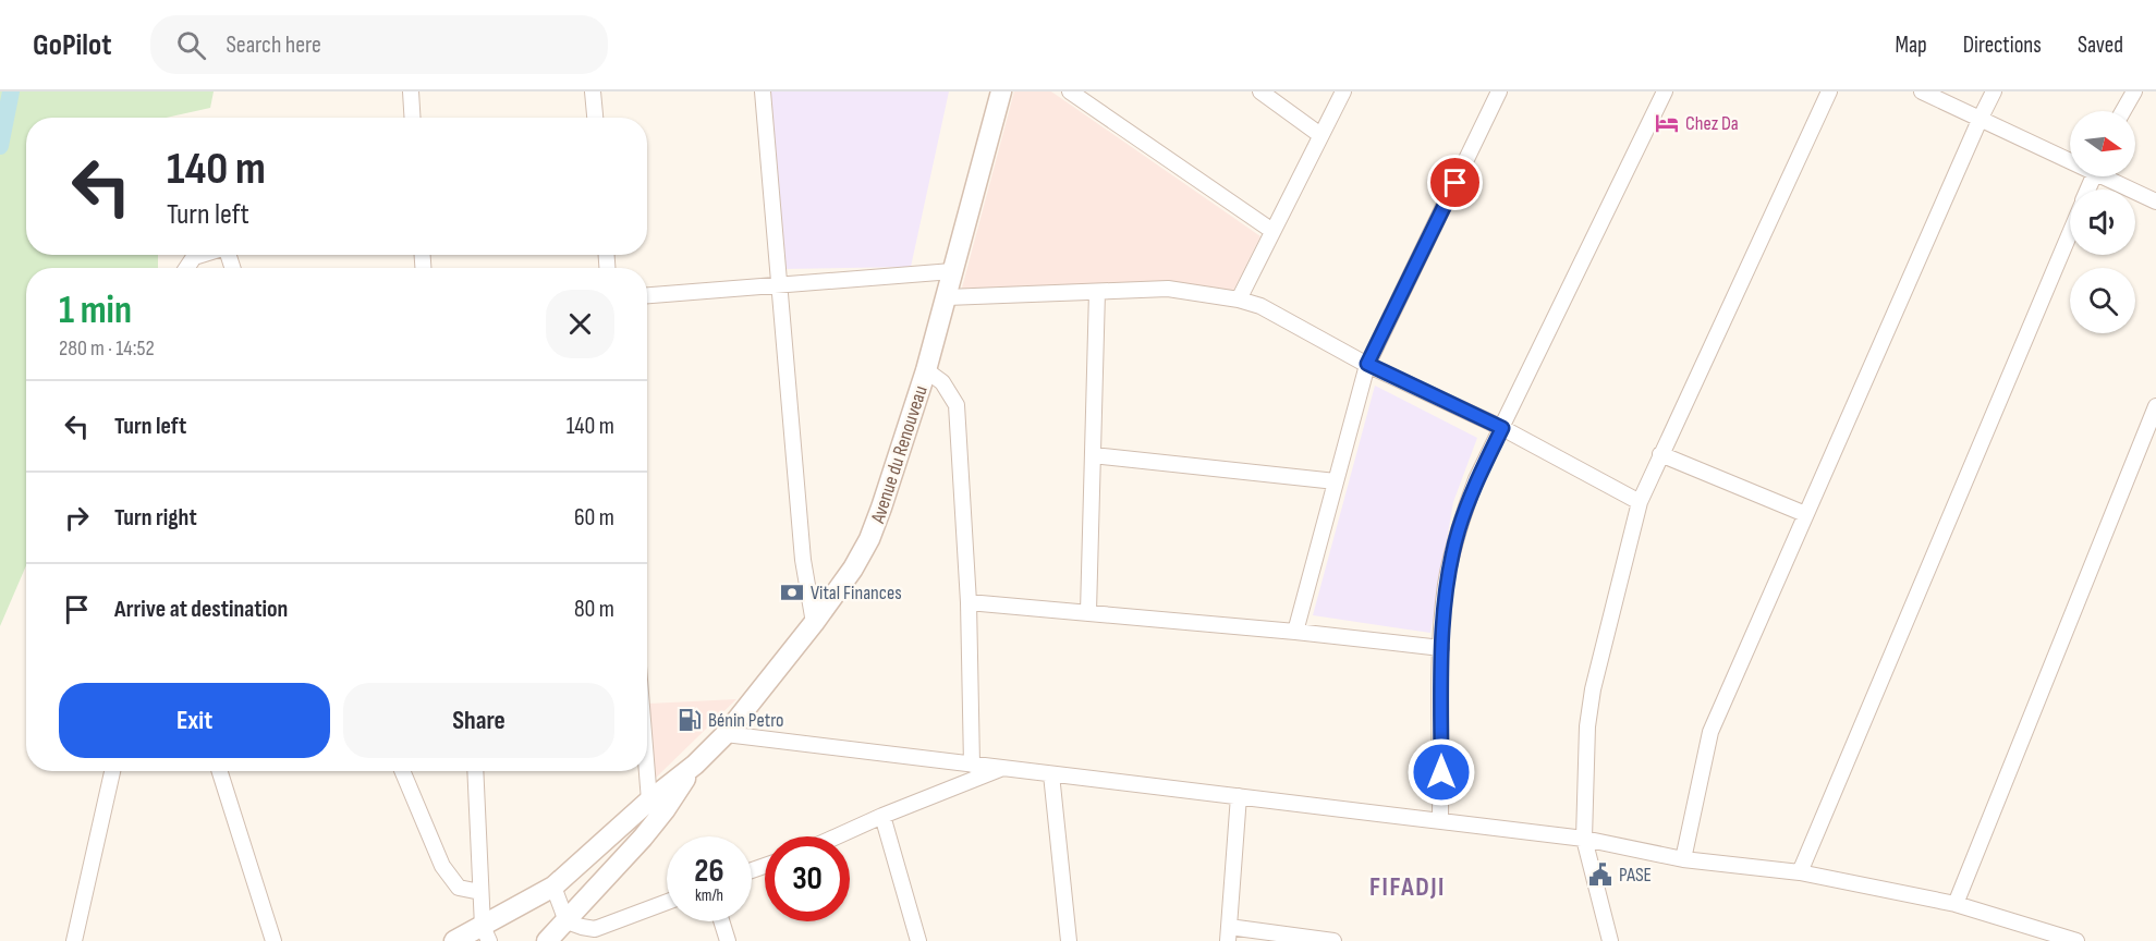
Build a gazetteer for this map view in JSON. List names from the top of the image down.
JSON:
{
  "streets": {
    "main road": ["Avenue du Renouveau"]
  },
  "districts": ["FIFADJI"],
  "places": {
    "hotel": ["Chez Da"],
    "bank": ["Vital Finances"],
    "fuel station": ["Bénin Petro"],
    "public building": ["PASE"]
  },
  "north": "right",
  "page": {
    "header": "GoPilot",
    "search": "Search here",
    "nav": ["Map", "Directions", "Saved"],
    "turn": ["140 m", "Turn left"],
    "heading": ["1 min", "280 m · 14:52"],
    "list": [
      {
        "name": "Turn left",
        "value": "140 m"
      },
      {
        "name": "Turn right",
        "value": "60 m"
      },
      {
        "name": "Arrive at destination",
        "value": "80 m"
      }
    ],
    "buttons": ["Exit", "Share"],
    "speed": "26 km/h",
    "limit": "30"
  }
}
